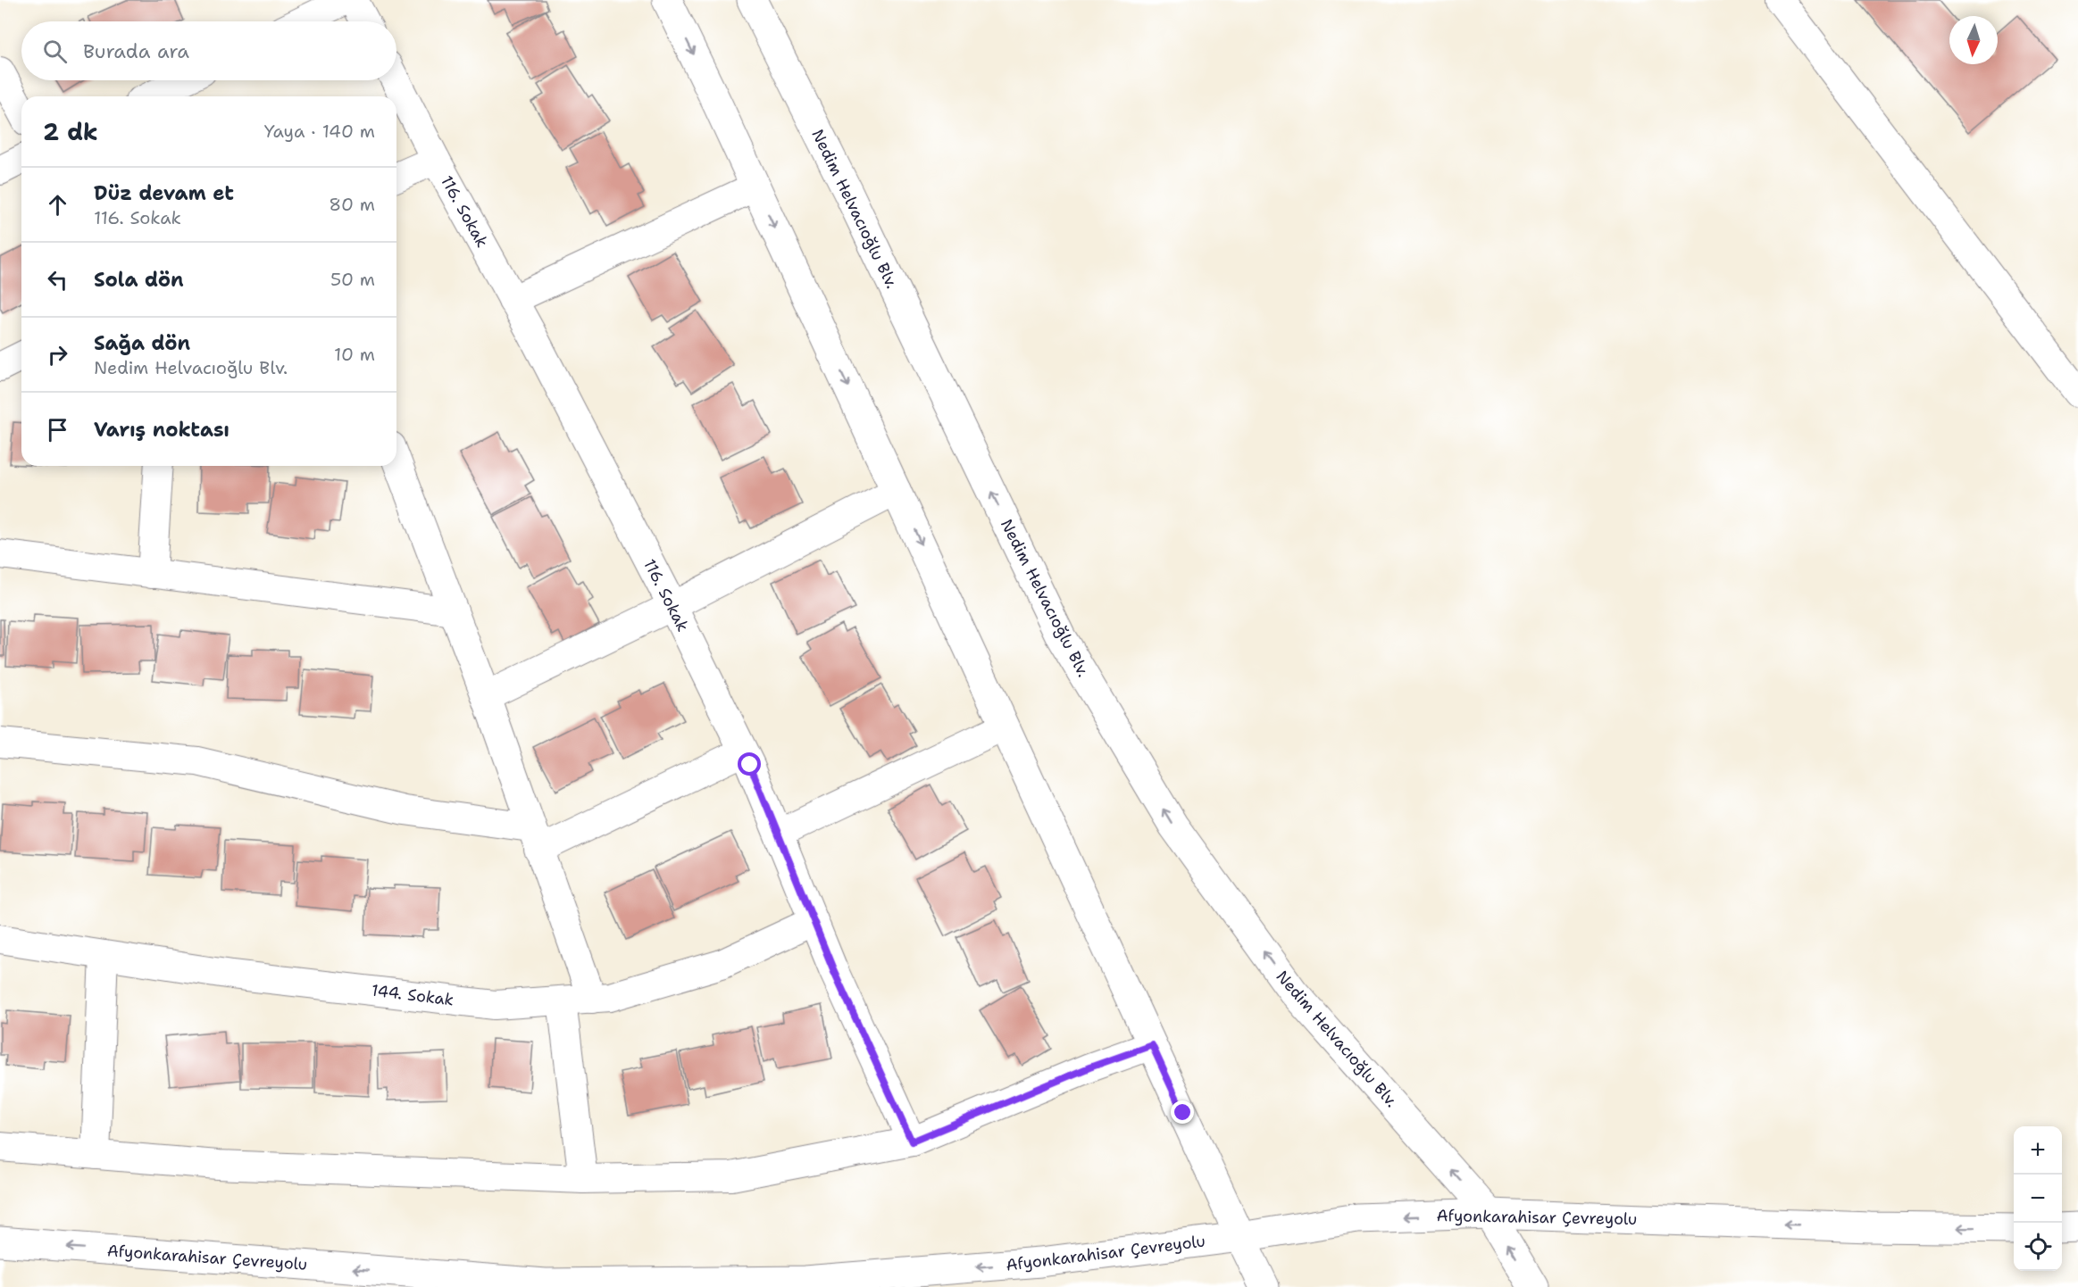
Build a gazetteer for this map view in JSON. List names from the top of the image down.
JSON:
{
  "streets": {
    "main road": ["Nedim Helvacıoğlu Blv.", "Afyonkarahisar Çevreyolu"],
    "street": ["116. Sokak", "144. Sokak"]
  },
  "crossings": [
    ["Nedim Helvacıoğlu Blv.", "Afyonkarahisar Çevreyolu"],
    ["116. Sokak", "144. Sokak"]
  ],
  "one_way": ["Afyonkarahisar Çevreyolu"],
  "north": "bottom",
  "page": {
    "search": "Burada ara",
    "heading": ["2 dk", "Yaya · 140 m"],
    "list": [
      ["Düz devam et", "116. Sokak", "80 m"],
      ["Sola dön", "50 m"],
      ["Sağa dön", "Nedim Helvacıoğlu Blv.", "10 m"],
      "Varış noktası"
    ],
    "map_buttons": ["+", "−"]
  }
}
